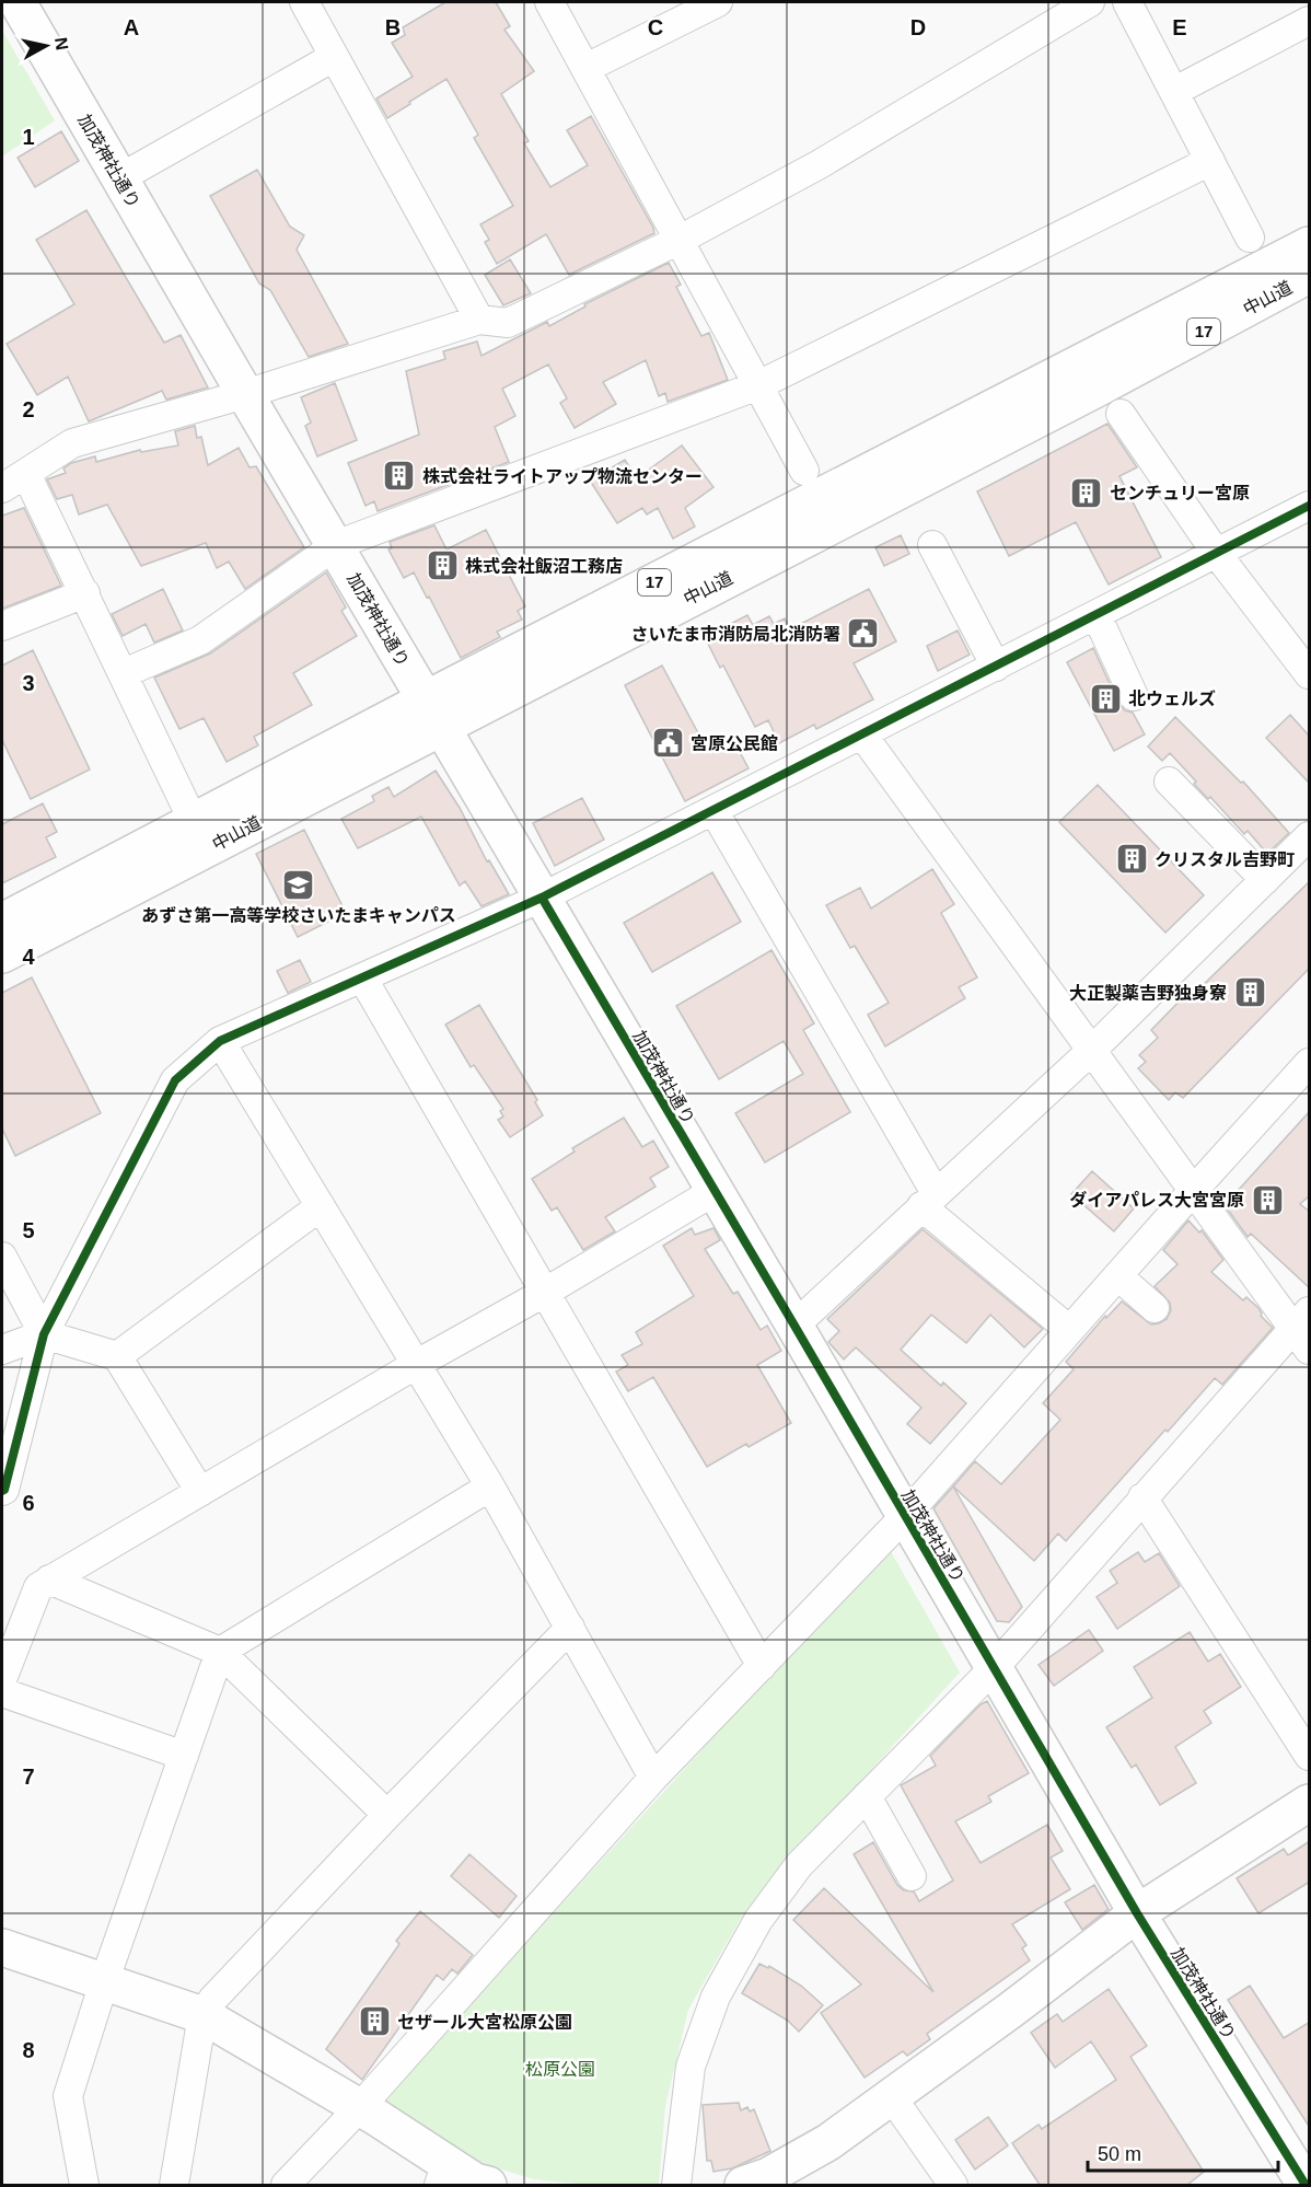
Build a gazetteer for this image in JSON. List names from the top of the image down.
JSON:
{
  "streets": {
    "main road": ["加茂神社通り", "中山道", "17"]
  },
  "crossings": [
    ["加茂神社通り", "中山道"]
  ],
  "parks": ["松原公園"],
  "places": {
    "building": [
      "株式会社ライトアップ物流センター",
      "センチュリー宮原",
      "株式会社飯沼工務店",
      "北ウェルズ",
      "クリスタル吉野町",
      "大正製薬吉野独身寮",
      "ダイアパレス大宮宮原",
      "セザール大宮松原公園"
    ],
    "public building": ["さいたま市消防局北消防署", "宮原公民館"],
    "school or university": ["あずさ第一高等学校さいたまキャンパス"]
  },
  "scale_bar": "50 m",
  "north": "right",
  "grid": {
    "columns": [
      "A",
      "B",
      "C",
      "D",
      "E"
    ],
    "rows": [
      "1",
      "2",
      "3",
      "4",
      "5",
      "6",
      "7",
      "8"
    ]
  }
}
